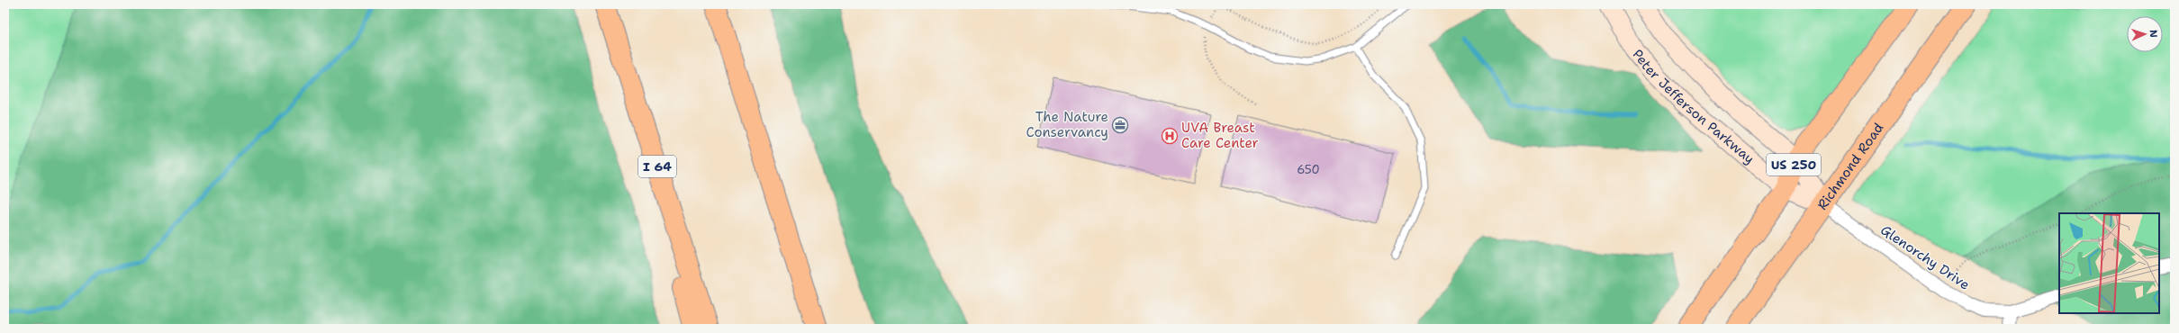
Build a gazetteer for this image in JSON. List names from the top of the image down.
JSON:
{
  "streets": {
    "highway": ["US 250", "I 64", "Richmond Road"],
    "street": ["Peter Jefferson Parkway", "Glenorchy Drive"]
  },
  "crossings": [
    ["Peter Jefferson Parkway", "US 250"],
    ["Peter Jefferson Parkway", "Richmond Road"],
    ["Peter Jefferson Parkway", "Glenorchy Drive"],
    ["Richmond Road", "Glenorchy Drive"]
  ],
  "places": {
    "office": ["The Nature Conservancy"],
    "hospital": ["UVA Breast Care Center"]
  },
  "house_numbers": ["650"],
  "north": "right"
}
